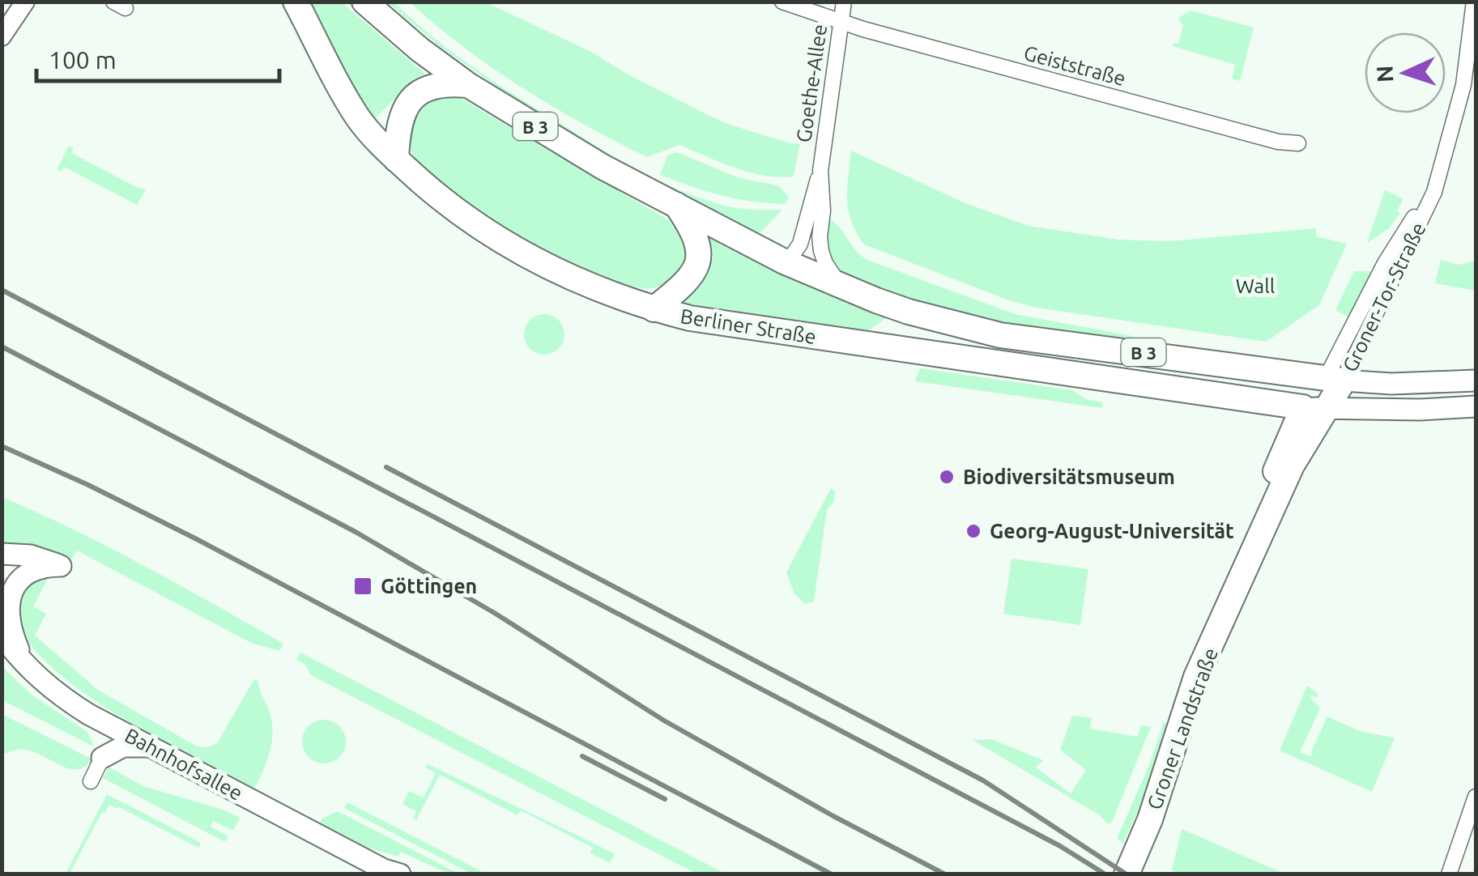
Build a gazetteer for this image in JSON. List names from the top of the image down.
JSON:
{
  "streets": {
    "main road": [
      "B 3",
      "Groner-Tor-Straße",
      "Berliner Straße",
      "Groner Landstraße",
      "Bahnhofsallee"
    ],
    "street": ["Geiststraße", "Goethe-Allee"]
  },
  "crossings": [
    ["Geiststraße", "Goethe-Allee"],
    ["Goethe-Allee", "B 3"],
    ["B 3", "Groner-Tor-Straße"],
    ["Groner-Tor-Straße", "Berliner Straße"],
    ["Groner-Tor-Straße", "Groner Landstraße"],
    ["Berliner Straße", "Groner Landstraße"]
  ],
  "parks": ["Wall"],
  "places": {
    "other": ["Biodiversitätsmuseum", "Georg-August-Universität"],
    "transit": ["Göttingen"]
  },
  "scale_bar": "100 m",
  "north": "left"
}
